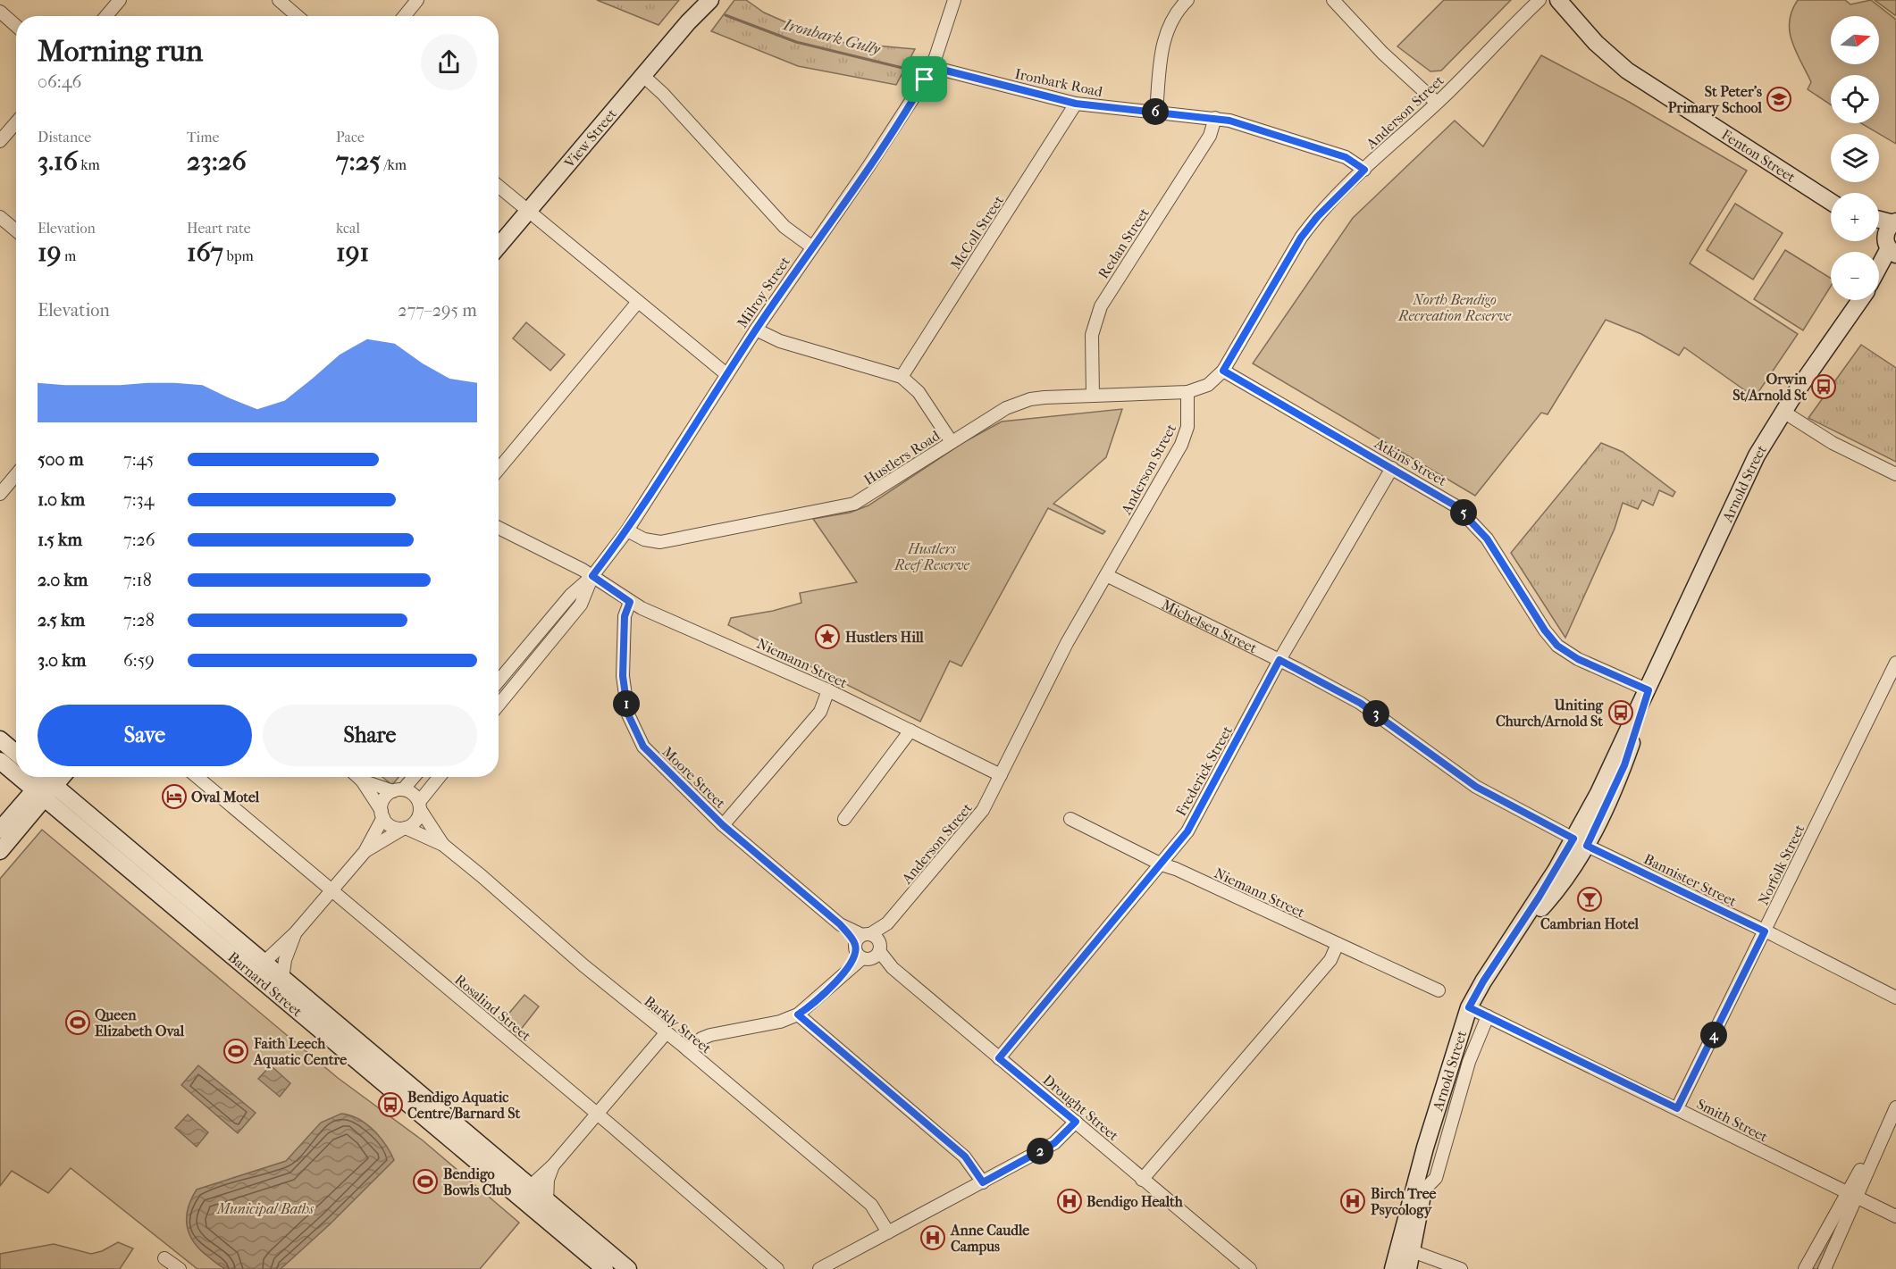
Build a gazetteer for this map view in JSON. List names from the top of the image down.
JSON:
{
  "streets": {
    "main road": [
      "View Street",
      "Fenton Street",
      "Arnold Street",
      "Barnard Street"
    ],
    "street": [
      "Ironbark Road",
      "Anderson Street",
      "McColl Street",
      "Redan Street",
      "Milroy Street",
      "Hustlers Road",
      "Atkins Street",
      "Michelsen Street",
      "Niemann Street",
      "Frederick Street",
      "Moore Street",
      "Norfolk Street",
      "Bannister Street",
      "Rosalind Street",
      "Barkly Street",
      "Drought Street",
      "Smith Street"
    ]
  },
  "crossings": [
    ["Ironbark Road", "Anderson Street"],
    ["Ironbark Road", "McColl Street"],
    ["Ironbark Road", "Redan Street"],
    ["Ironbark Road", "Milroy Street"],
    ["Anderson Street", "Hustlers Road"],
    ["Anderson Street", "Atkins Street"],
    ["Anderson Street", "Michelsen Street"],
    ["Anderson Street", "Niemann Street"],
    ["Anderson Street", "Moore Street"],
    ["Anderson Street", "Drought Street"],
    ["Redan Street", "Hustlers Road"],
    ["Milroy Street", "Hustlers Road"],
    ["Milroy Street", "Niemann Street"],
    ["Atkins Street", "Arnold Street"],
    ["Atkins Street", "Frederick Street"],
    ["Arnold Street", "Michelsen Street"],
    ["Arnold Street", "Bannister Street"],
    ["Arnold Street", "Smith Street"],
    ["Michelsen Street", "Frederick Street"],
    ["Michelsen Street", "Bannister Street"],
    ["Niemann Street", "Frederick Street"],
    ["Niemann Street", "Moore Street"],
    ["Frederick Street", "Drought Street"],
    ["Moore Street", "Drought Street"],
    ["Norfolk Street", "Bannister Street"],
    ["Norfolk Street", "Smith Street"]
  ],
  "water": ["Ironbark Gully"],
  "parks": ["North Bendigo Recreation Reserve", "Hustlers Reef Reserve", "Municipal Baths"],
  "places": {
    "school or university": ["St Peter's Primary School"],
    "bus stop": ["Orwin St/Arnold St", "Uniting Church/Arnold St", "Bendigo Aquatic Centre/Barnard St"],
    "place": ["Hustlers Hill"],
    "hotel": ["Oval Motel"],
    "bar": ["Cambrian Hotel"],
    "sports": ["Queen Elizabeth Oval", "Faith Leech Aquatic Centre", "Bendigo Bowls Club"],
    "hospital": ["Bendigo Health", "Birch Tree Psycology", "Anne Caudle Campus"]
  },
  "north": "right",
  "page": {
    "map_buttons": ["+", "−"],
    "heading": ["Morning run", "06:46"],
    "pins": [
      "6",
      "5",
      "1",
      "3",
      "4",
      "2"
    ],
    "stats": [
      ["Distance", "3.16 km"],
      ["Time", "23:26"],
      ["Pace", "7:25 /km"],
      ["Elevation", "19 m"],
      ["Heart rate", "167 bpm"],
      ["kcal", "191"]
    ],
    "chart": ["Elevation", "277–295 m"],
    "list": [
      {
        "name": "500 m",
        "note": "7:45"
      },
      {
        "name": "1.0 km",
        "note": "7:34"
      },
      {
        "name": "1.5 km",
        "note": "7:26"
      },
      {
        "name": "2.0 km",
        "note": "7:18"
      },
      {
        "name": "2.5 km",
        "note": "7:28"
      },
      {
        "name": "3.0 km",
        "note": "6:59"
      }
    ],
    "buttons": ["Save", "Share"]
  }
}
